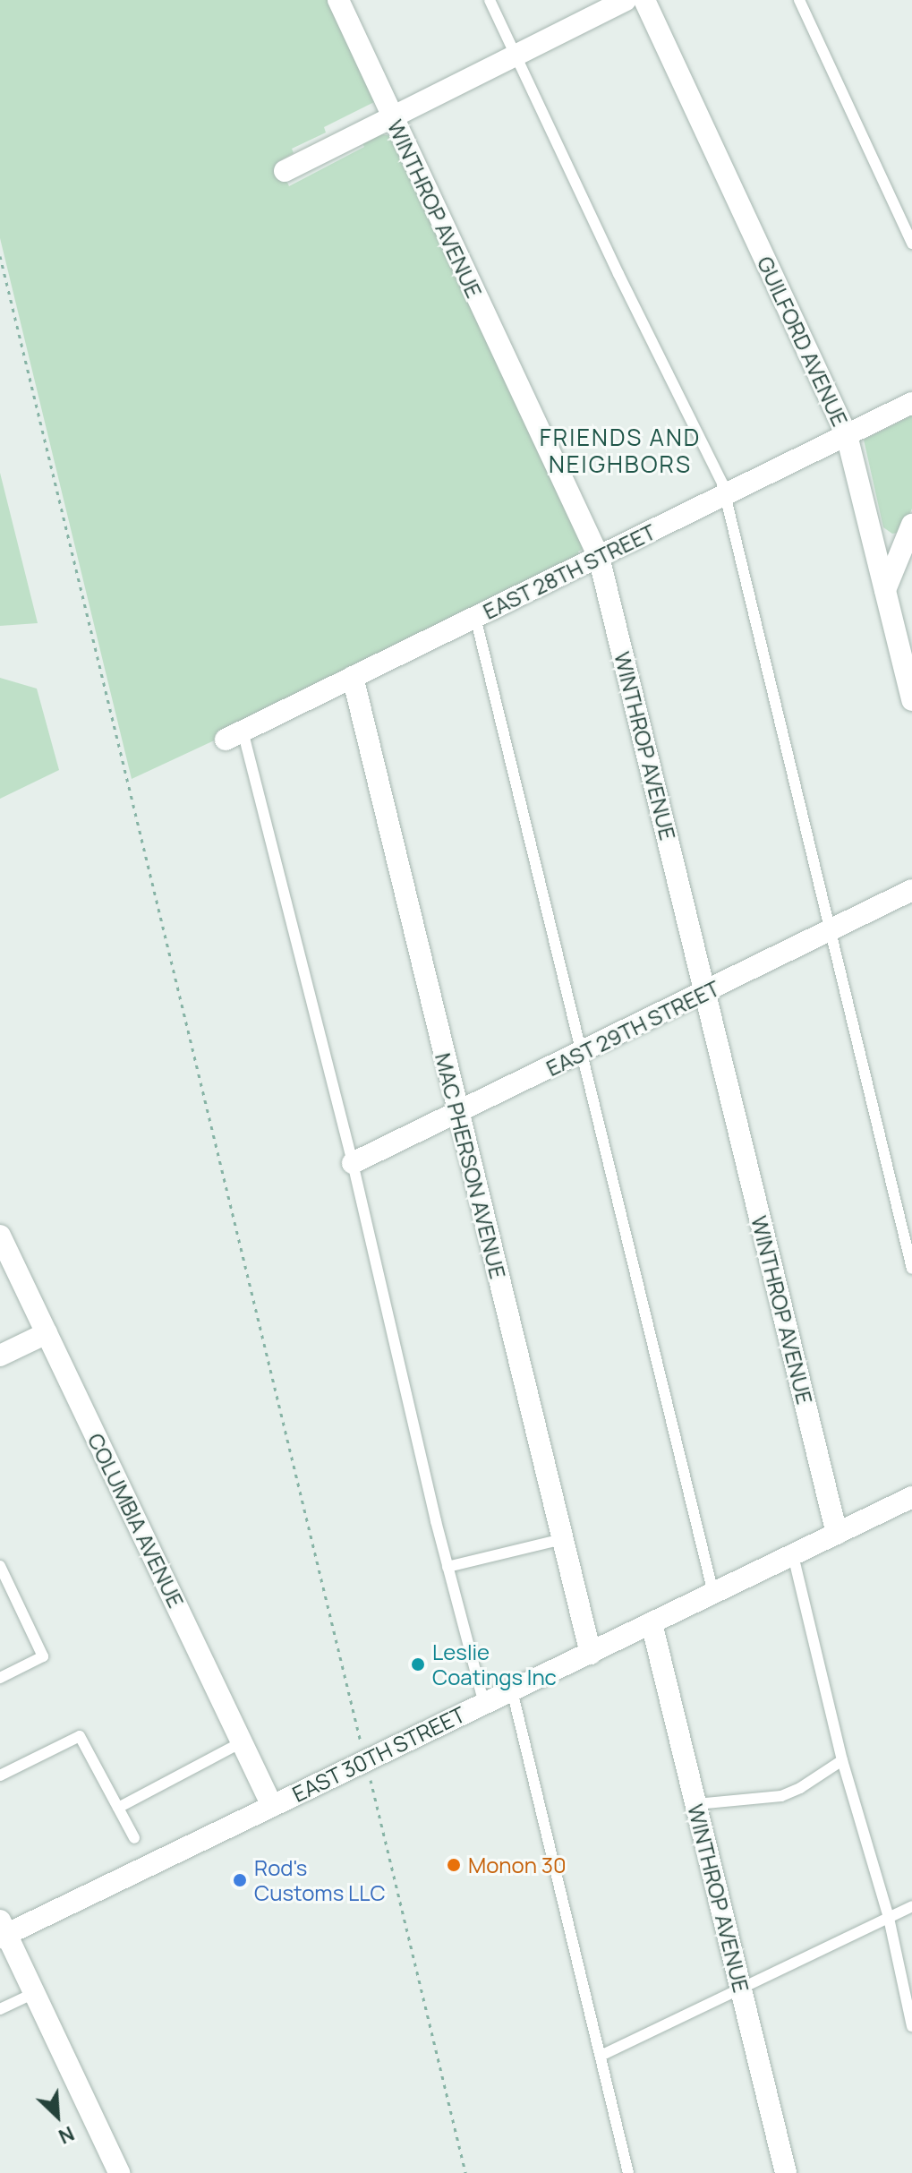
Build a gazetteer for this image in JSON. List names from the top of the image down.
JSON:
{
  "streets": {
    "street": [
      "WINTHROP AVENUE",
      "GUILFORD AVENUE",
      "EAST 28TH STREET",
      "EAST 29TH STREET",
      "MAC PHERSON AVENUE",
      "COLUMBIA AVENUE",
      "EAST 30TH STREET"
    ]
  },
  "crossings": [
    ["WINTHROP AVENUE", "EAST 28TH STREET"],
    ["WINTHROP AVENUE", "EAST 29TH STREET"],
    ["WINTHROP AVENUE", "EAST 30TH STREET"],
    ["GUILFORD AVENUE", "EAST 28TH STREET"],
    ["EAST 28TH STREET", "MAC PHERSON AVENUE"],
    ["EAST 29TH STREET", "MAC PHERSON AVENUE"],
    ["MAC PHERSON AVENUE", "EAST 30TH STREET"],
    ["COLUMBIA AVENUE", "EAST 30TH STREET"]
  ],
  "districts": ["FRIENDS AND NEIGHBORS"],
  "places": ["Leslie Coatings Inc", "Monon 30", "Rod's Customs LLC"],
  "north": "bottom right"
}
